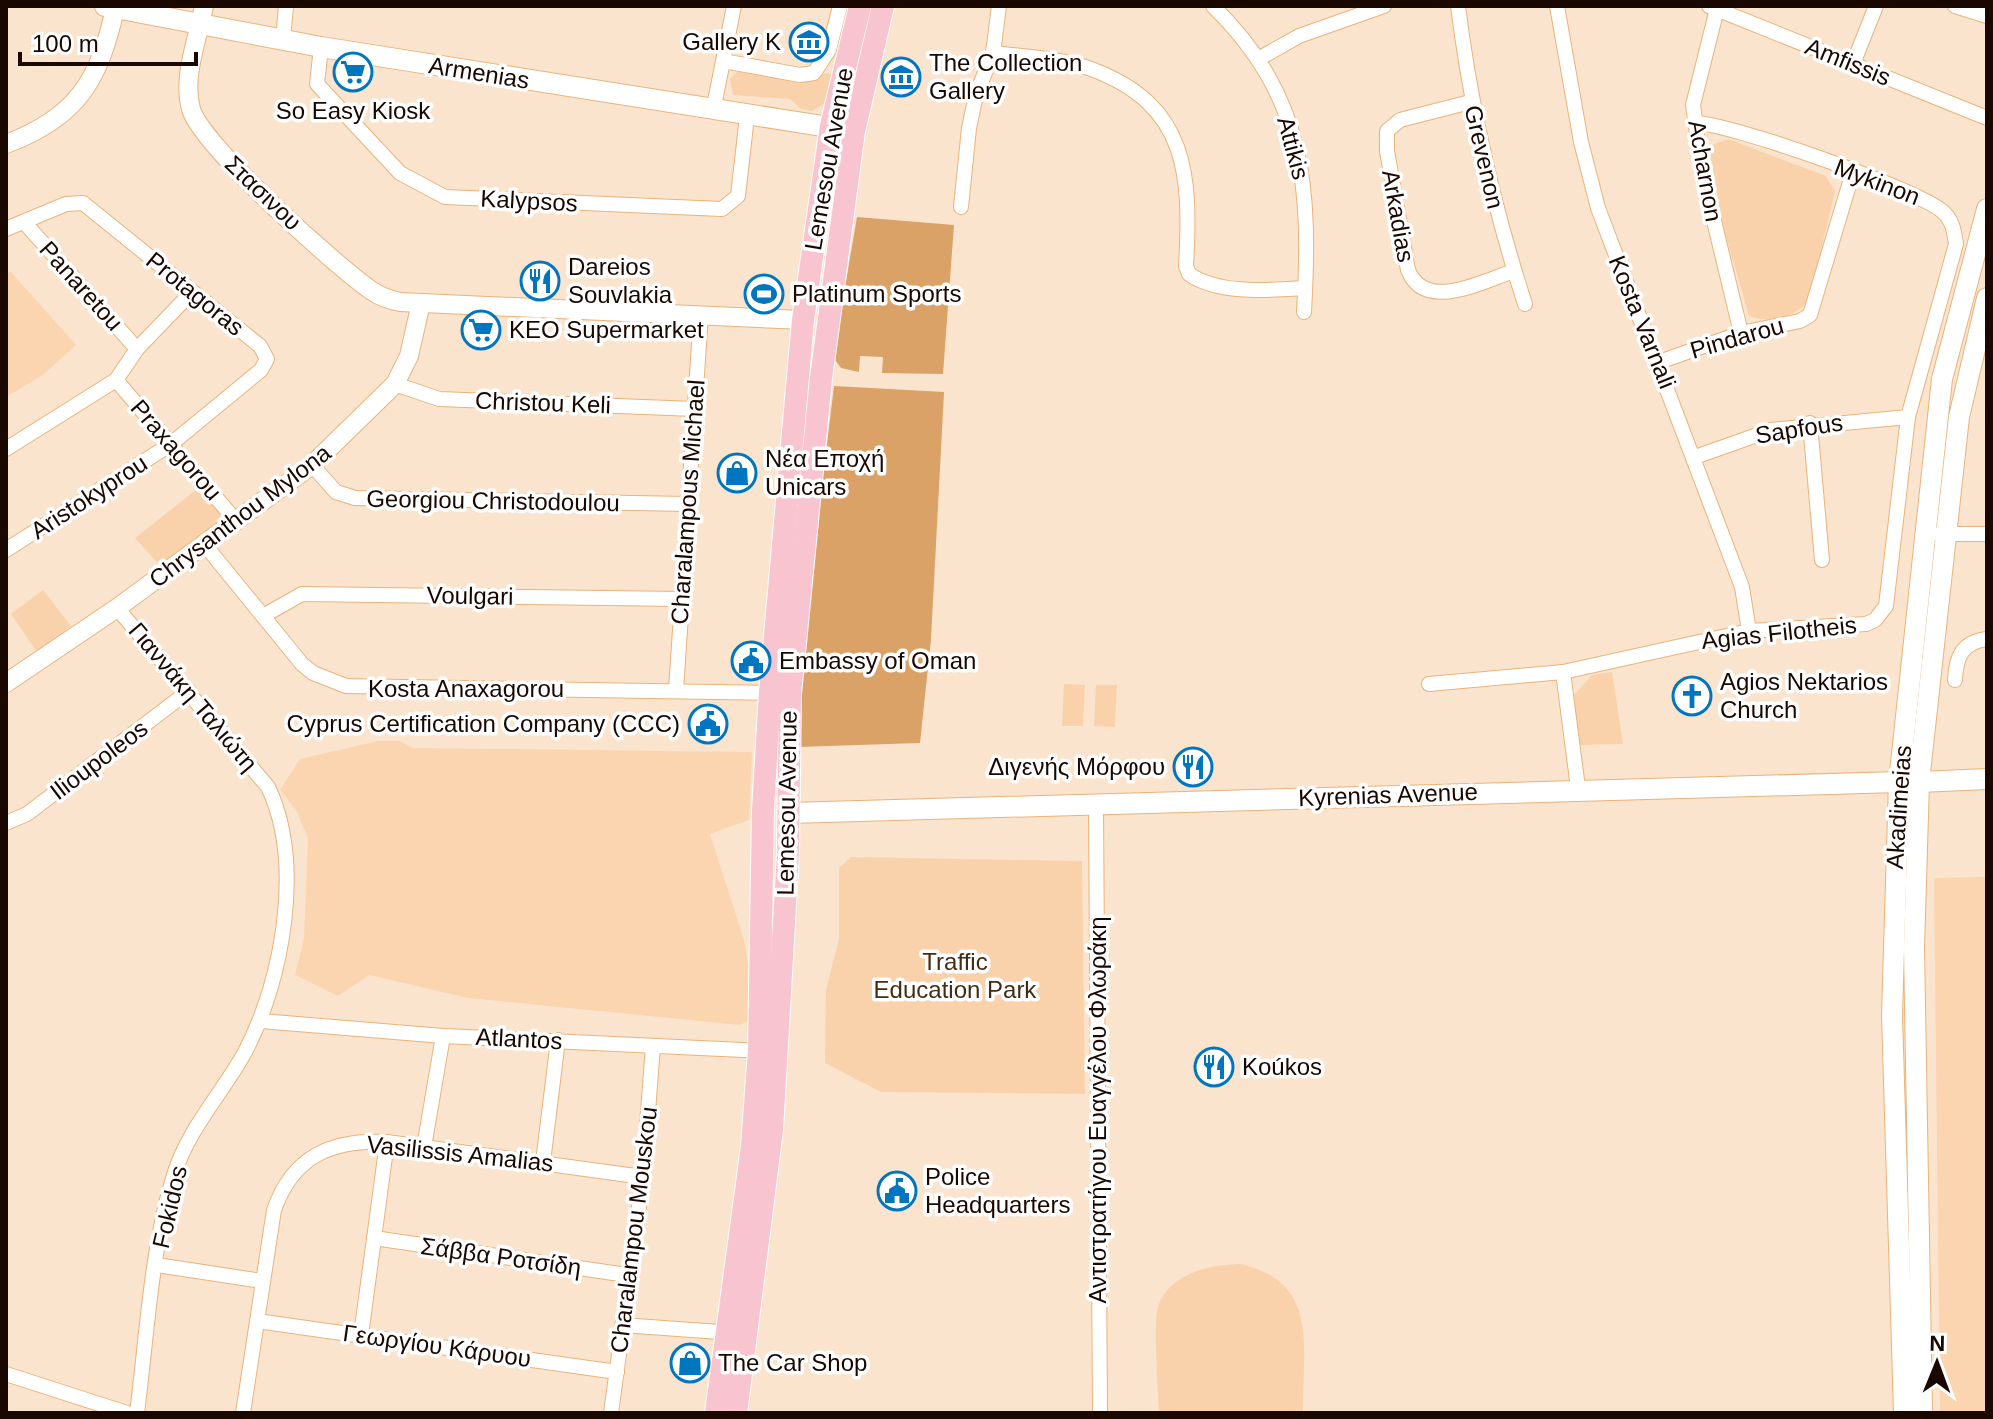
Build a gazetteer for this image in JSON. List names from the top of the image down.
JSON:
{
  "streets": {
    "main road": [
      "Armenias",
      "Lemesou Avenue",
      "Kyrenias Avenue",
      "Akadimeias"
    ],
    "street": [
      "Amfissis",
      "Attikis",
      "Grevenon",
      "Acharnon",
      "Mykinon",
      "Στασινου",
      "Kalypsos",
      "Arkadias",
      "Panaretou",
      "Protagoras",
      "Kosta Varnali",
      "Pindarou",
      "Christou Keli",
      "Sapfous",
      "Praxagorou",
      "Aristokyprou",
      "Georgiou Christodoulou",
      "Charalampous Michael",
      "Chrysanthou Mylona",
      "Voulgari",
      "Agias Filotheis",
      "Kosta Anaxagorou",
      "Γιαννάκη Ταλιώτη",
      "Ilioupoleos",
      "Atlantos",
      "Αντιστρατήγου Ευαγγέλου Φλωράκη",
      "Vasilissis Amalias",
      "Fokidos",
      "Charalampou Mouskou",
      "Σάββα Ροτσίδη",
      "Γεωργίου Κάρυου"
    ]
  },
  "crossings": [
    ["Amfissis", "Acharnon"],
    ["Armenias", "Lemesou Avenue"],
    ["Armenias", "Στασινου"],
    ["Armenias", "Kalypsos"],
    ["Grevenon", "Arkadias"],
    ["Lemesou Avenue", "Kosta Anaxagorou"],
    ["Lemesou Avenue", "Kyrenias Avenue"],
    ["Lemesou Avenue", "Atlantos"],
    ["Acharnon", "Mykinon"],
    ["Acharnon", "Pindarou"],
    ["Mykinon", "Pindarou"],
    ["Mykinon", "Sapfous"],
    ["Mykinon", "Agias Filotheis"],
    ["Στασινου", "Chrysanthou Mylona"],
    ["Panaretou", "Protagoras"],
    ["Protagoras", "Praxagorou"],
    ["Protagoras", "Aristokyprou"],
    ["Kosta Varnali", "Pindarou"],
    ["Kosta Varnali", "Sapfous"],
    ["Kosta Varnali", "Agias Filotheis"],
    ["Christou Keli", "Charalampous Michael"],
    ["Christou Keli", "Chrysanthou Mylona"],
    ["Sapfous", "Agias Filotheis"],
    ["Praxagorou", "Aristokyprou"],
    ["Praxagorou", "Chrysanthou Mylona"],
    ["Georgiou Christodoulou", "Charalampous Michael"],
    ["Georgiou Christodoulou", "Chrysanthou Mylona"],
    ["Charalampous Michael", "Voulgari"],
    ["Charalampous Michael", "Kosta Anaxagorou"],
    ["Chrysanthou Mylona", "Kosta Anaxagorou"],
    ["Chrysanthou Mylona", "Γιαννάκη Ταλιώτη"],
    ["Voulgari", "Kosta Anaxagorou"],
    ["Γιαννάκη Ταλιώτη", "Ilioupoleos"],
    ["Γιαννάκη Ταλιώτη", "Atlantos"],
    ["Γιαννάκη Ταλιώτη", "Fokidos"],
    ["Kyrenias Avenue", "Akadimeias"],
    ["Kyrenias Avenue", "Αντιστρατήγου Ευαγγέλου Φλωράκη"],
    ["Atlantos", "Fokidos"],
    ["Atlantos", "Charalampou Mouskou"],
    ["Vasilissis Amalias", "Charalampou Mouskou"],
    ["Vasilissis Amalias", "Γεωργίου Κάρυου"],
    ["Charalampou Mouskou", "Σάββα Ροτσίδη"],
    ["Charalampou Mouskou", "Γεωργίου Κάρυου"]
  ],
  "parks": ["Traffic Education Park"],
  "places": {
    "museum": ["Gallery K", "The Collection Gallery"],
    "supermarket": ["So Easy Kiosk", "KEO Supermarket"],
    "restaurant": ["Dareios Souvlakia", "Διγενής Μόρφου", "Koúkos"],
    "sports": ["Platinum Sports"],
    "shop": ["Νέα Εποχή Unicars", "The Car Shop"],
    "public building": ["Embassy of Oman", "Cyprus Certification Company (CCC)", "Police Headquarters"],
    "church": ["Agios Nektarios Church"]
  },
  "scale_bar": "100 m",
  "north": "top"
}
